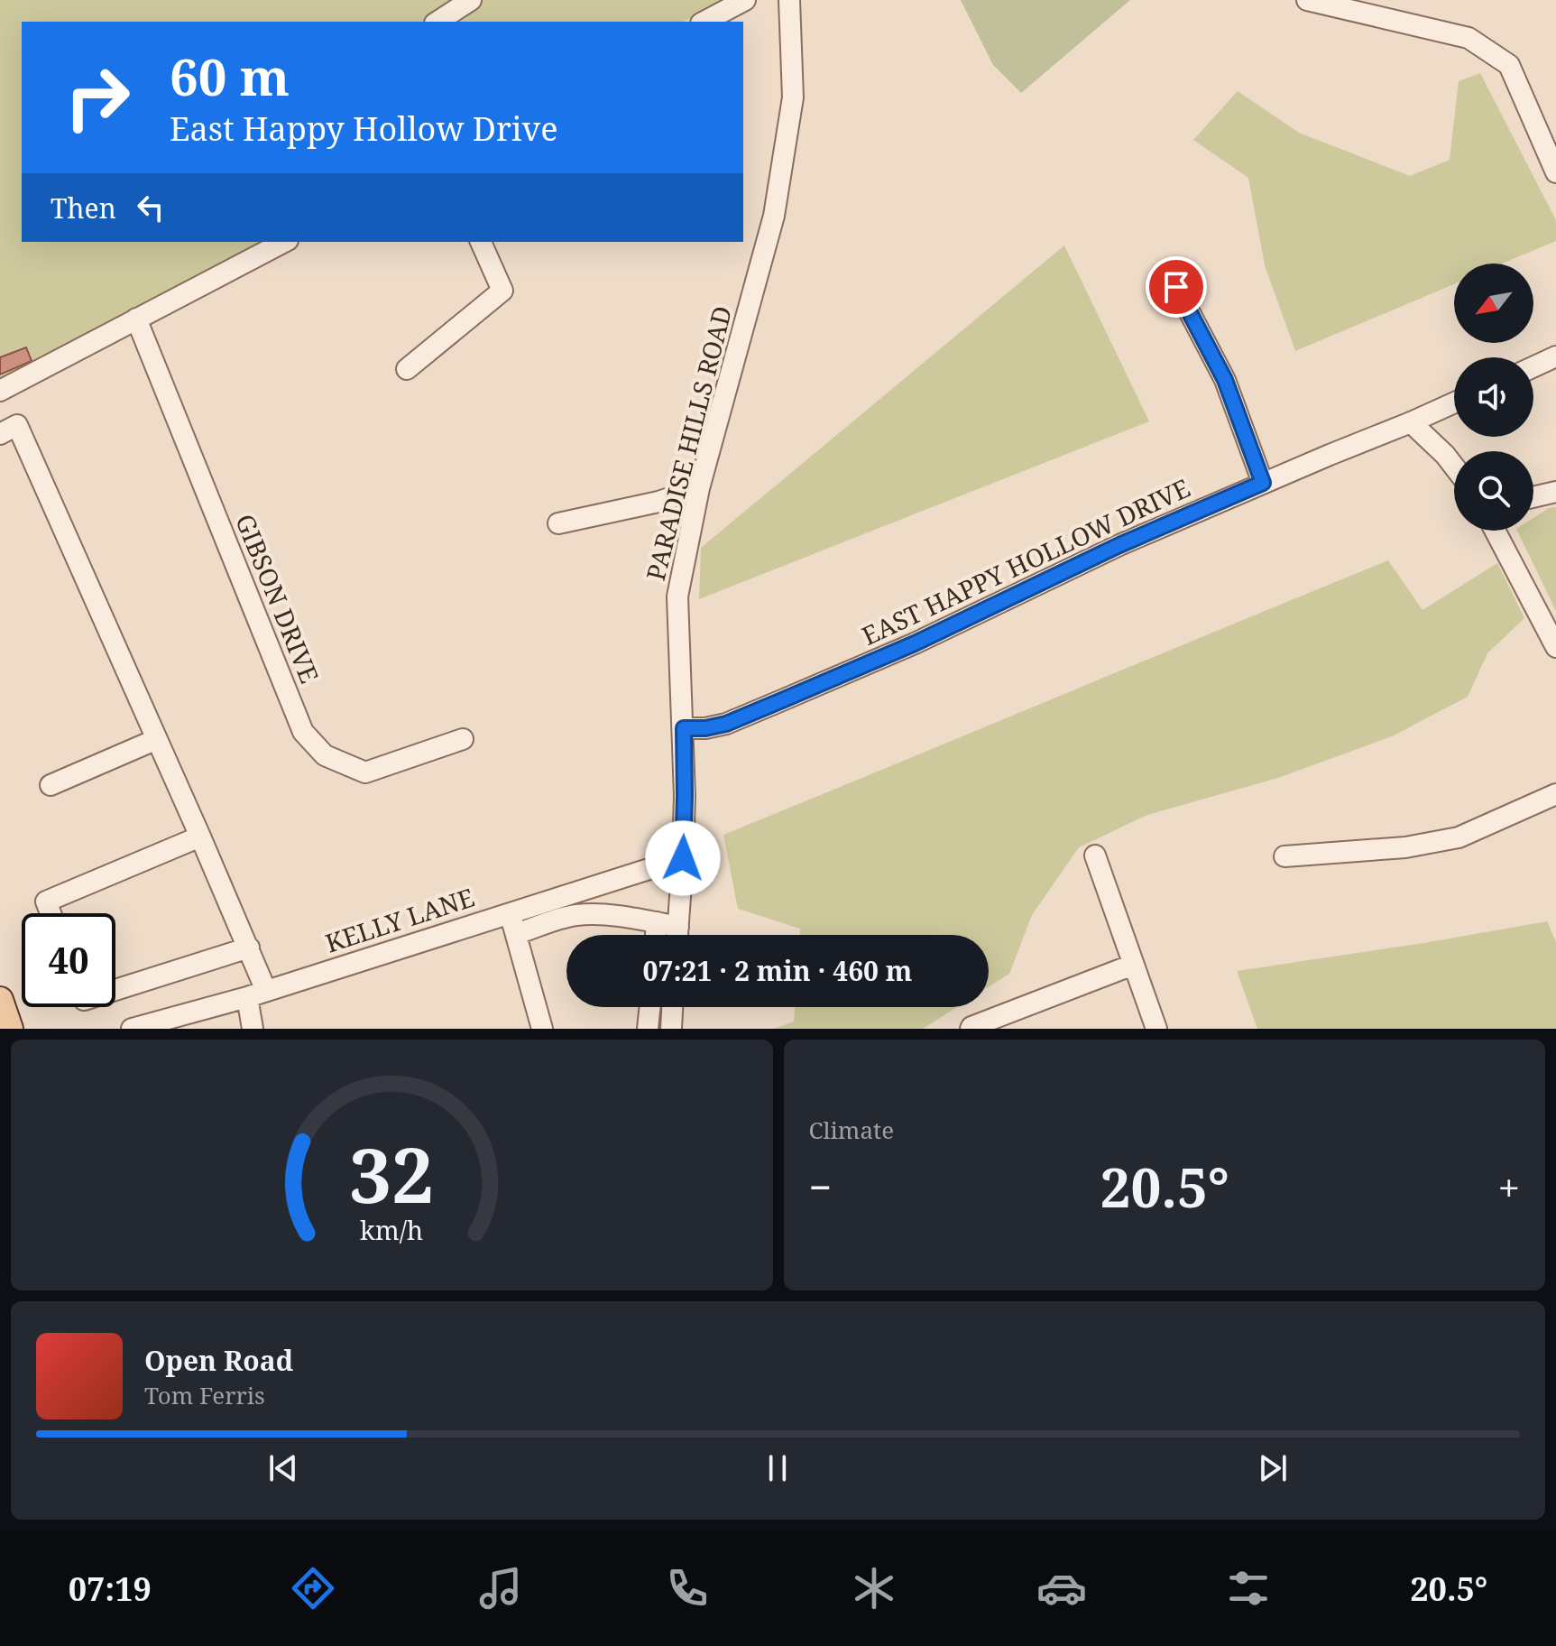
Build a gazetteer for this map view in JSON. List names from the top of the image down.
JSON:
{
  "streets": {
    "street": [
      "PARADISE HILLS ROAD",
      "EAST HAPPY HOLLOW DRIVE",
      "GIBSON DRIVE",
      "KELLY LANE"
    ]
  },
  "crossings": [
    ["PARADISE HILLS ROAD", "EAST HAPPY HOLLOW DRIVE"],
    ["PARADISE HILLS ROAD", "KELLY LANE"]
  ],
  "north": "bottom left",
  "page": {
    "turn": ["60 m", "East Happy Hollow Drive"],
    "then": "Then",
    "limit": "40",
    "trip": "07:21 · 2 min · 460 m",
    "tile": "Climate",
    "heat": ["−", "20.5°", "+"],
    "song": ["Open Road", "Tom Ferris"],
    "tabs": ["07:19", "20.5°"],
    "gauge": ["32", "km/h"]
  }
}
